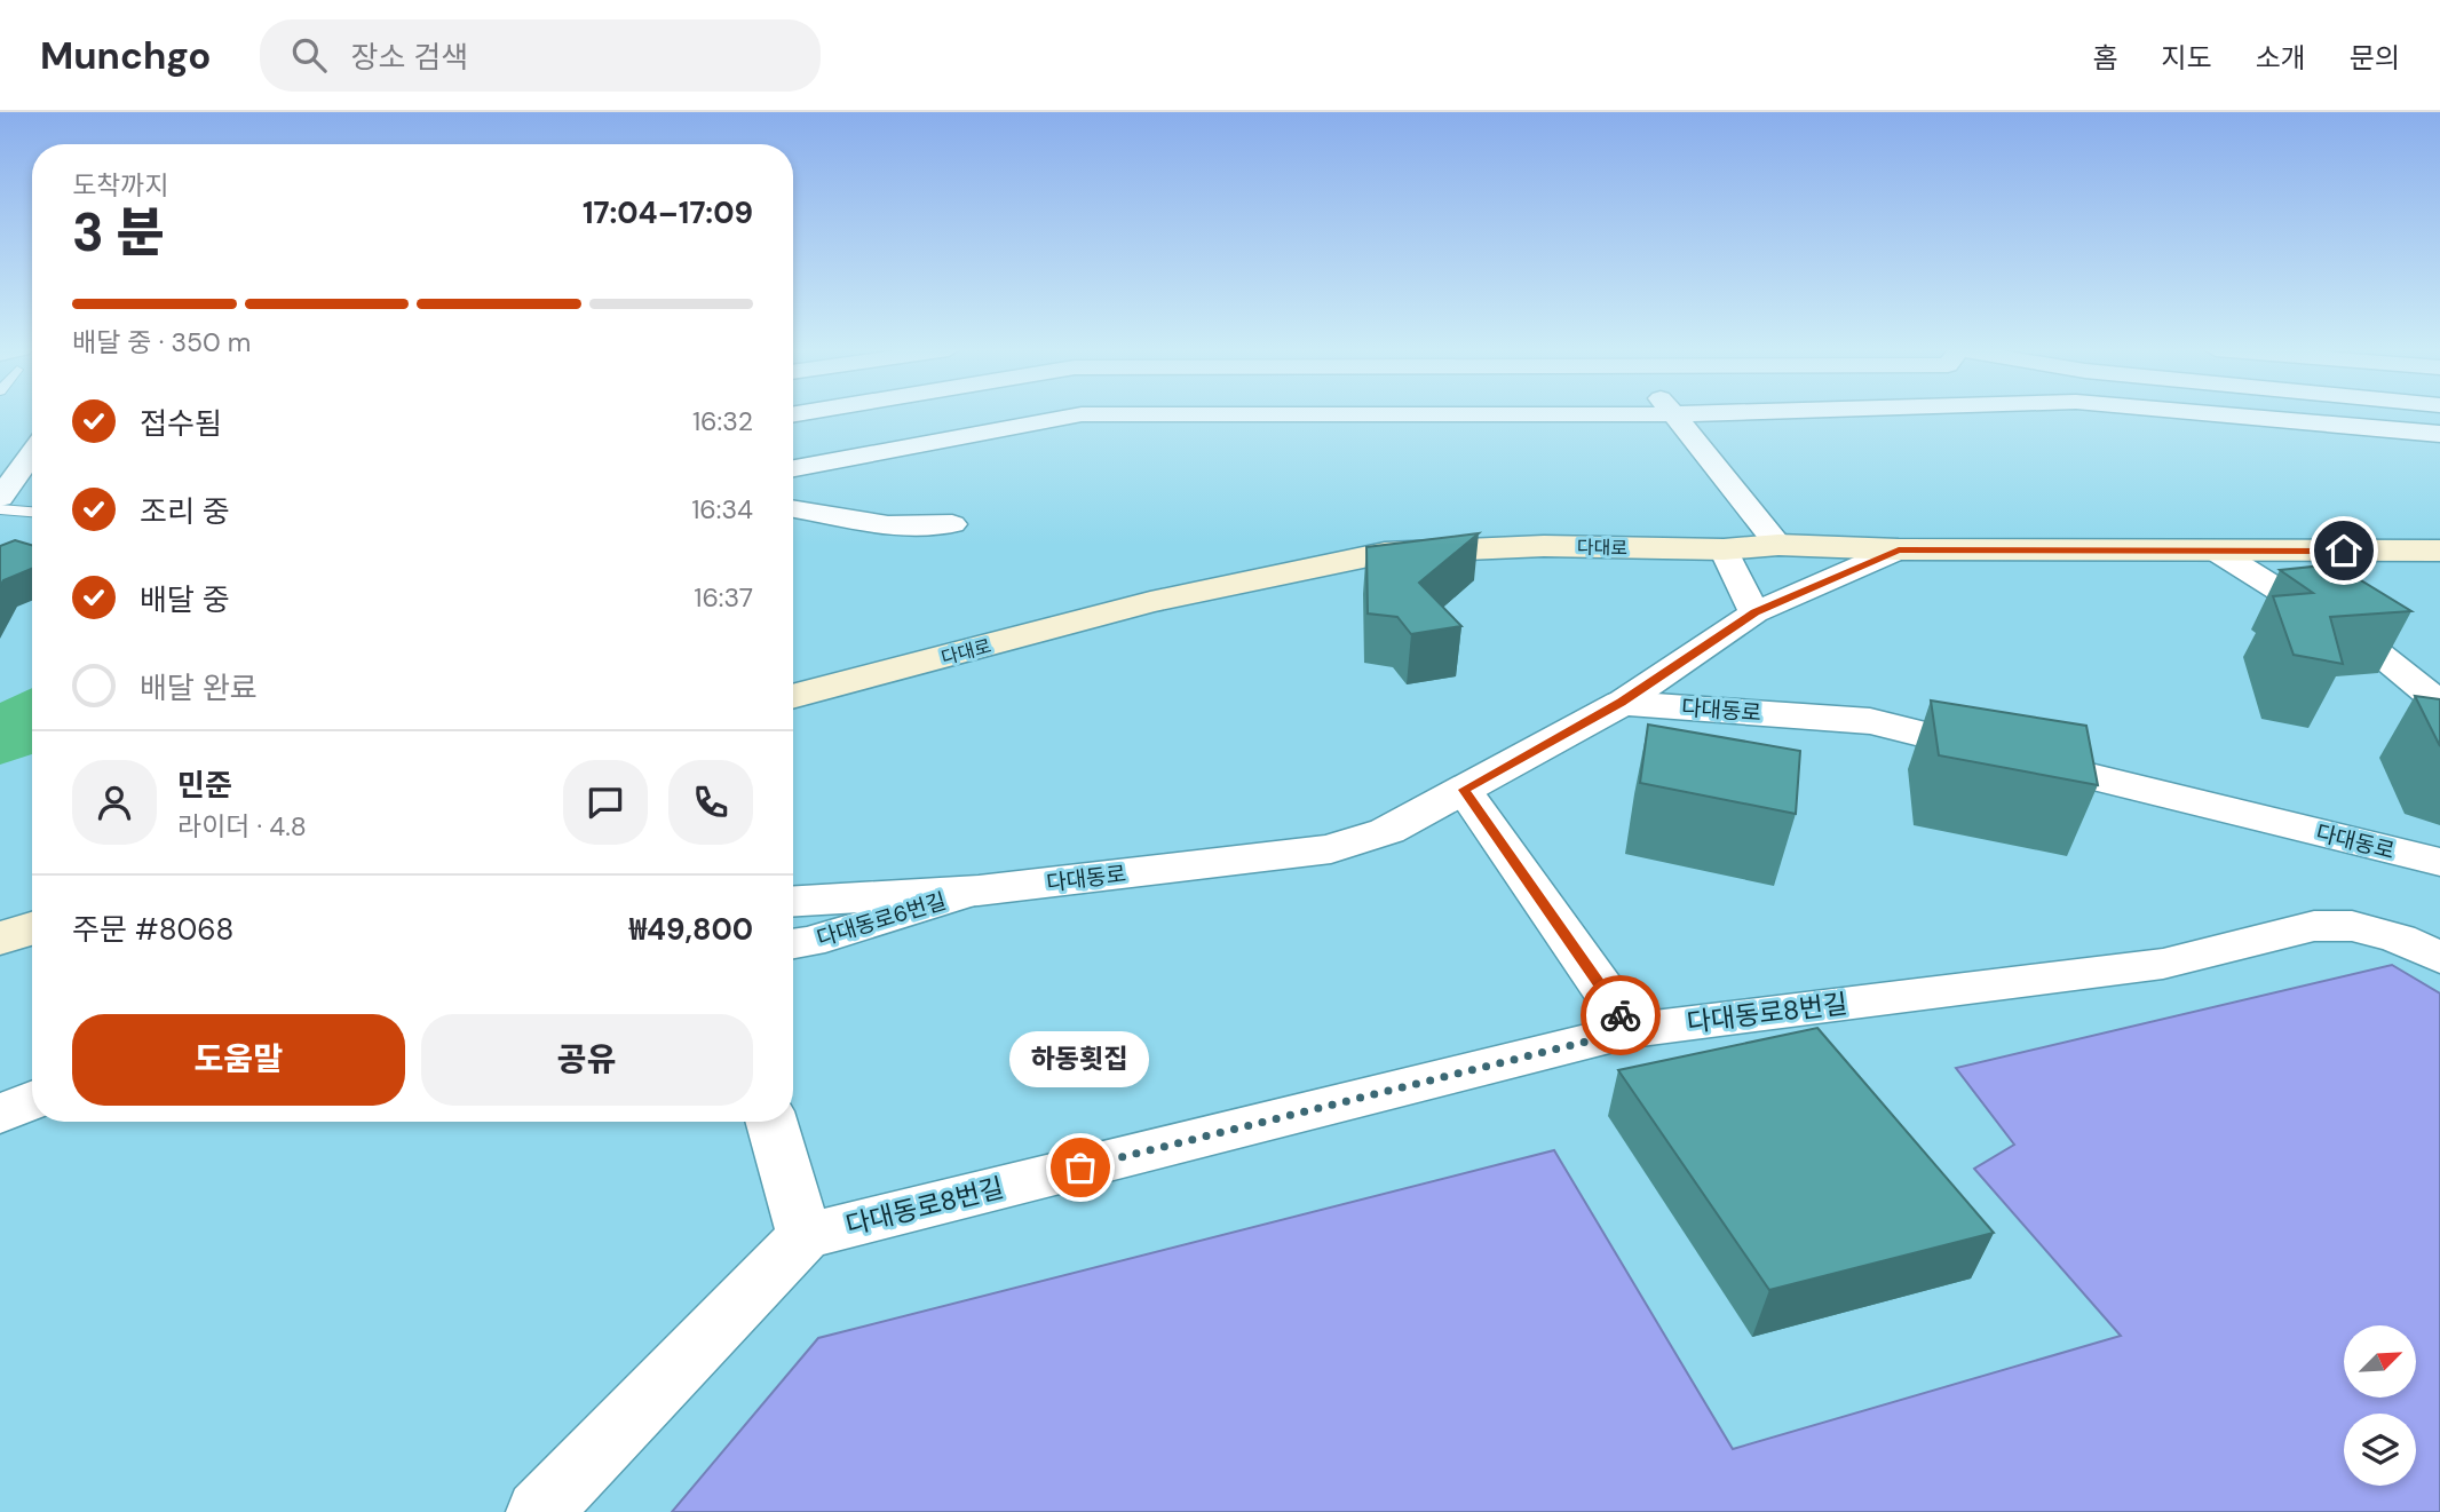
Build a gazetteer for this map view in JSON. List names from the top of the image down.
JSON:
{
  "streets": {
    "main road": ["다대로"],
    "street": ["다대동로", "다대동로6번길", "다대동로8번길"]
  },
  "crossings": [
    ["다대동로", "다대동로6번길"]
  ],
  "places": ["하동횟집"],
  "north": "top right",
  "page": {
    "header": "Munchgo",
    "search": "장소 검색",
    "nav": [
      "홈",
      "지도",
      "소개",
      "문의"
    ],
    "heading": ["3 분", "도착까지", "17:04–17:09"],
    "panel": [
      "민준",
      "라이더 · 4.8",
      "주문 #8068",
      "₩49,800"
    ],
    "bar": "배달 중 · 350 m",
    "list": [
      ["접수됨", "16:32"],
      ["조리 중", "16:34"],
      ["배달 중", "16:37"],
      "배달 완료"
    ],
    "buttons": ["도움말", "공유"],
    "bubble": "하동횟집"
  }
}
